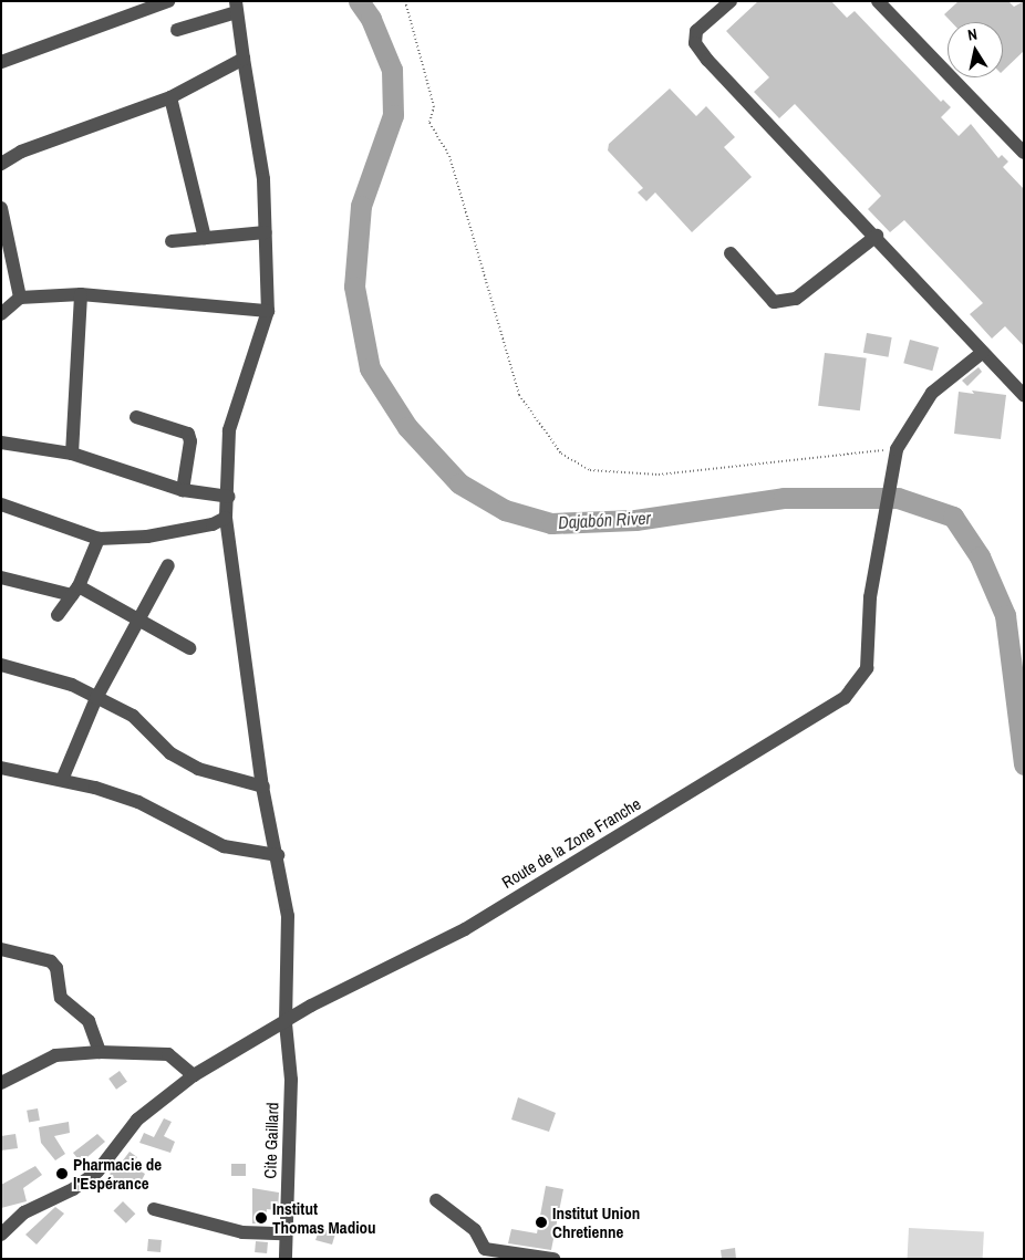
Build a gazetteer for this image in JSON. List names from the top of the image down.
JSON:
{
  "streets": {
    "street": ["Route de la Zone Franche", "Cite Gaillard"]
  },
  "crossings": [
    ["Route de la Zone Franche", "Cite Gaillard"]
  ],
  "water": ["Dajabón River"],
  "places": ["Pharmacie de l'Espérance", "Institut Thomas Madiou", "Institut Union Chretienne"],
  "north": "top"
}
